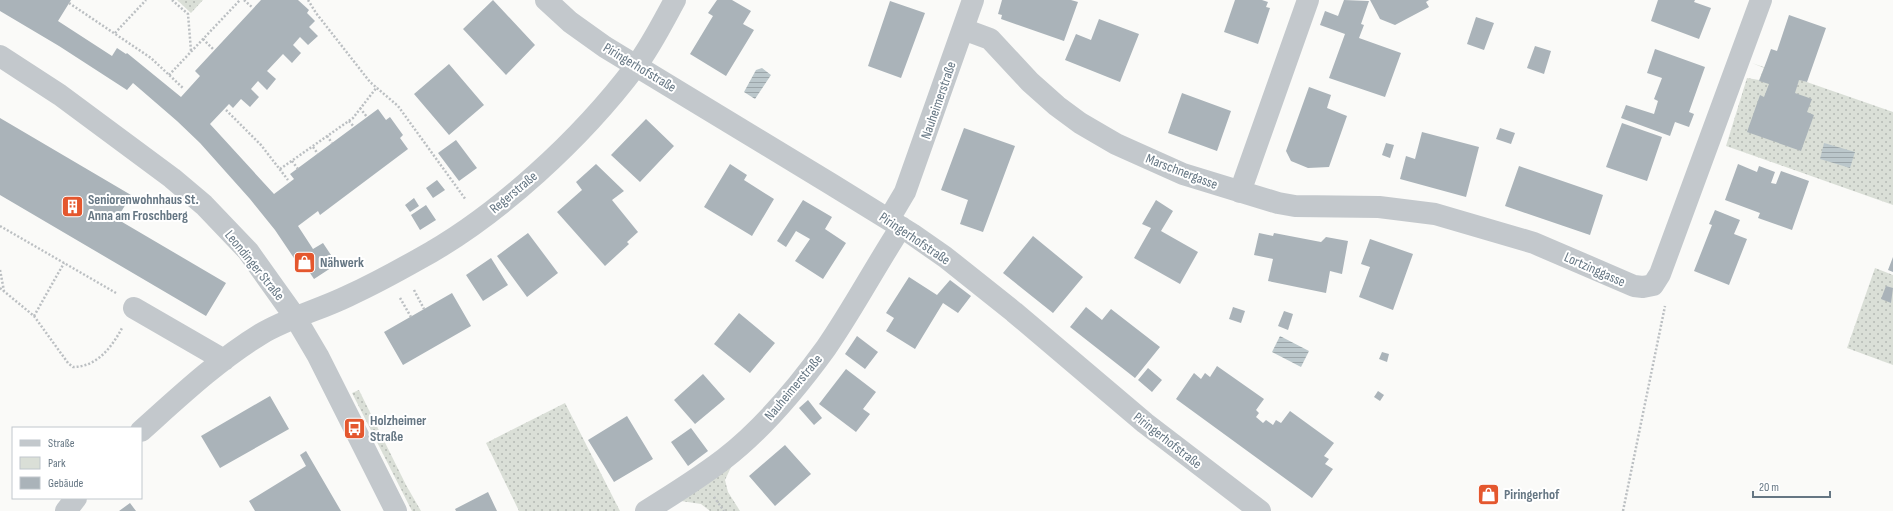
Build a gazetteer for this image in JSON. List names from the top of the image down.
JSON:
{
  "streets": {
    "street": [
      "Piringerhofstraße",
      "Nauheimerstraße",
      "Marschnergasse",
      "Regerstraße",
      "Leondinger Straße",
      "Lortzinggasse"
    ]
  },
  "crossings": [
    ["Piringerhofstraße", "Nauheimerstraße"],
    ["Piringerhofstraße", "Regerstraße"],
    ["Nauheimerstraße", "Marschnergasse"],
    ["Marschnergasse", "Lortzinggasse"],
    ["Regerstraße", "Leondinger Straße"]
  ],
  "places": {
    "building": ["Seniorenwohnhaus St. Anna am Froschberg"],
    "shop": ["Nähwerk", "Piringerhof"],
    "bus stop": ["Holzheimer Straße"]
  },
  "legend": ["Straße", "Park", "Gebäude"],
  "scale_bar": "20 m"
}
